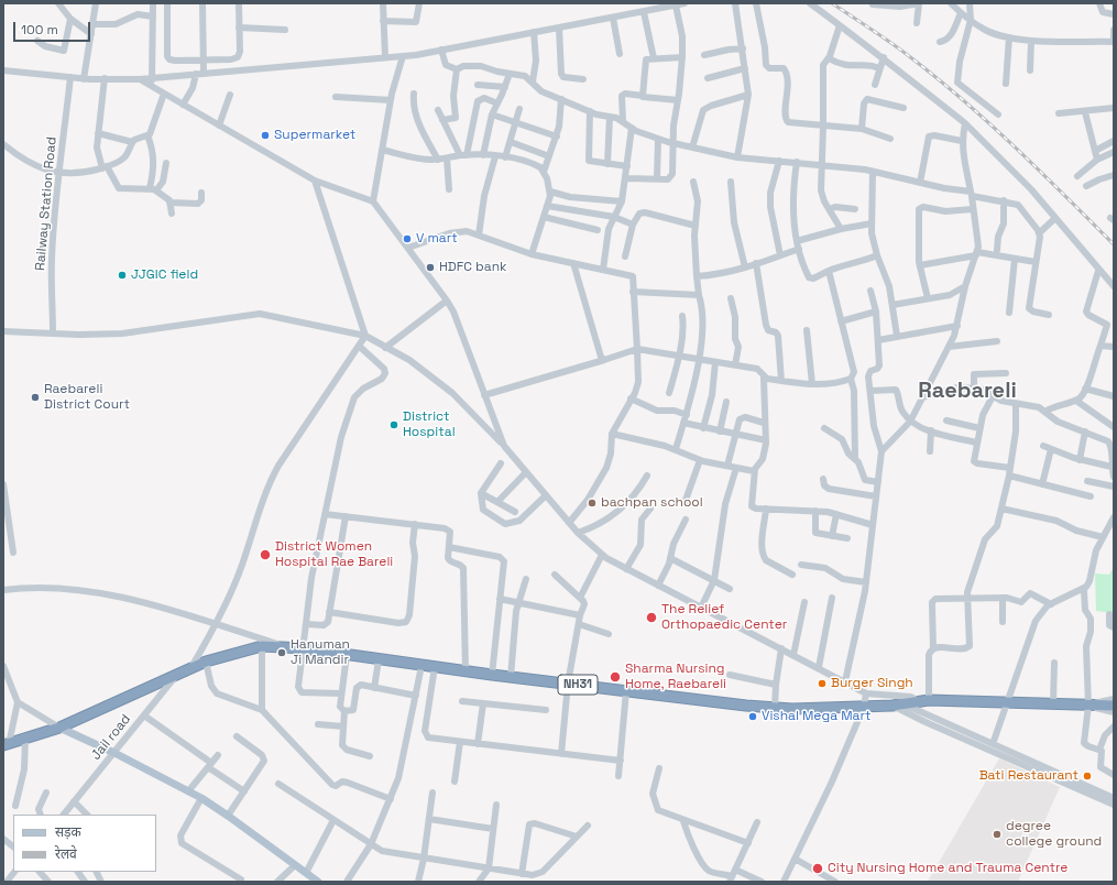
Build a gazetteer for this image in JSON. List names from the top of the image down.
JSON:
{
  "streets": {
    "highway": ["NH31"],
    "street": ["Railway Station Road", "Jail road"]
  },
  "crossings": [
    ["NH31", "Jail road"]
  ],
  "districts": ["Raebareli"],
  "places": [
    "Supermarket",
    "V mart",
    "HDFC bank",
    "JJGIC field",
    "Raebareli District Court",
    "District Hospital",
    "bachpan school",
    "District Women Hospital Rae Bareli",
    "The Relief Orthopaedic Center",
    "Hanuman Ji Mandir",
    "Sharma Nursing Home, Raebareli",
    "Burger Singh",
    "Vishal Mega Mart",
    "Bati Restaurant",
    "degree college ground",
    "City Nursing Home and Trauma Centre"
  ],
  "legend": ["सड़क", "रेलवे"],
  "scale_bar": "100 m"
}
